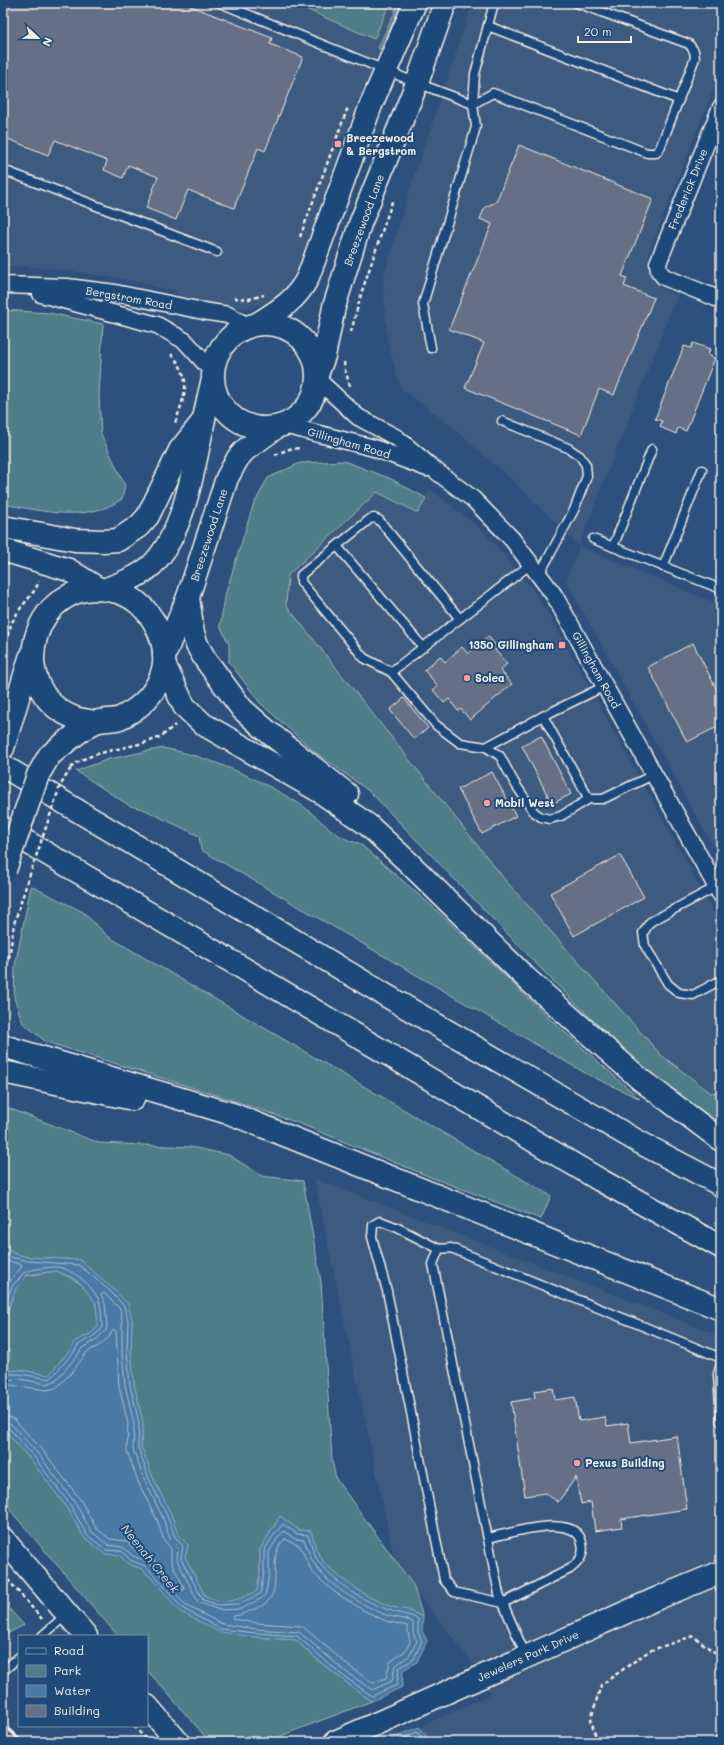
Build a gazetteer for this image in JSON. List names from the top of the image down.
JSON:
{
  "streets": {
    "main road": ["Breezewood Lane", "Jewelers Park Drive"],
    "street": ["Frederick Drive", "Bergstrom Road", "Gillingham Road"]
  },
  "crossings": [
    ["Breezewood Lane", "Bergstrom Road"],
    ["Breezewood Lane", "Gillingham Road"],
    ["Bergstrom Road", "Gillingham Road"]
  ],
  "water": ["Neenah Creek"],
  "places": {
    "transit": ["Breezewood & Bergstrom", "1350 Gillingham"],
    "other": ["Solea", "Mobil West", "Pexus Building"]
  },
  "legend": [
    "Road",
    "Park",
    "Water",
    "Building"
  ],
  "scale_bar": "20 m",
  "north": "right"
}
